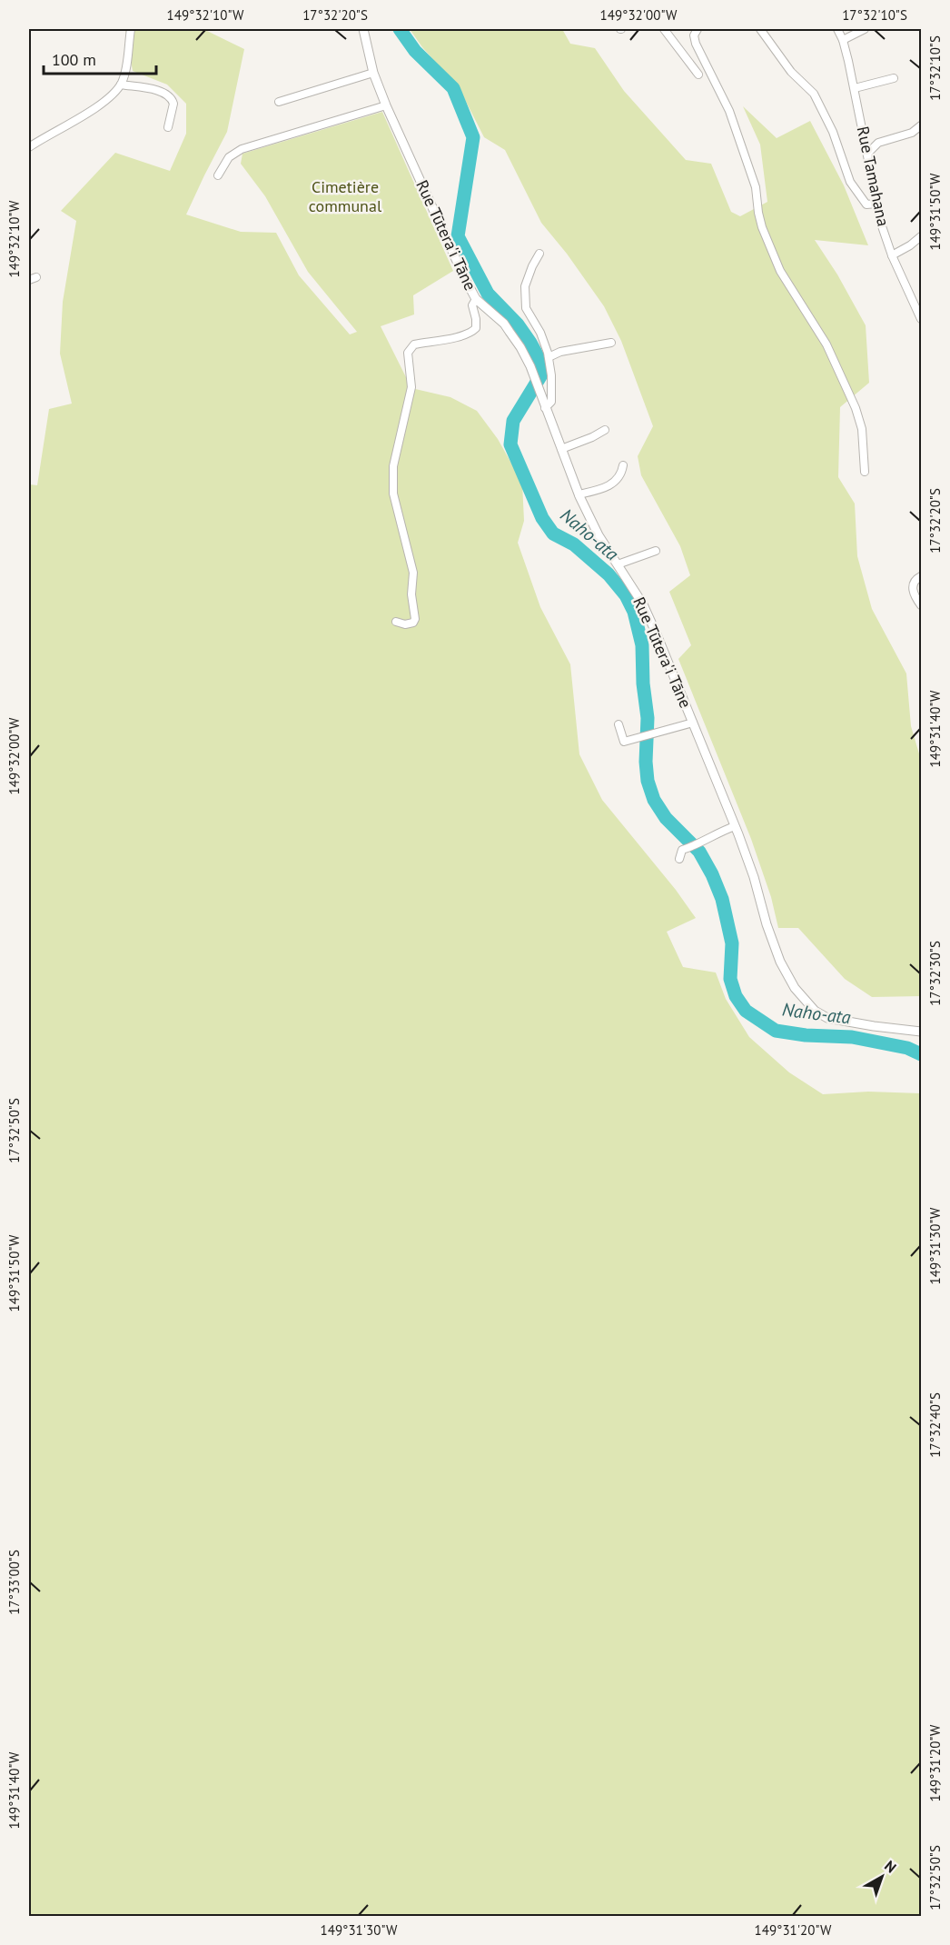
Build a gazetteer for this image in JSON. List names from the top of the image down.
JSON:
{
  "streets": {
    "street": ["Rue Tamahana", "Rue Tūtera'i Tāne"]
  },
  "water": ["Naho-ata"],
  "parks": ["Cimetière communal"],
  "scale_bar": "100 m",
  "north": "top right",
  "coordinates": [
    "149°32'10\"W",
    "17°32'20\"S",
    "149°32'00\"W",
    "17°32'10\"S",
    "149°31'50\"W",
    "149°31'40\"W",
    "17°32'30\"S",
    "17°32'50\"S",
    "149°31'30\"W",
    "17°32'40\"S",
    "17°33'00\"S",
    "149°31'20\"W"
  ]
}
